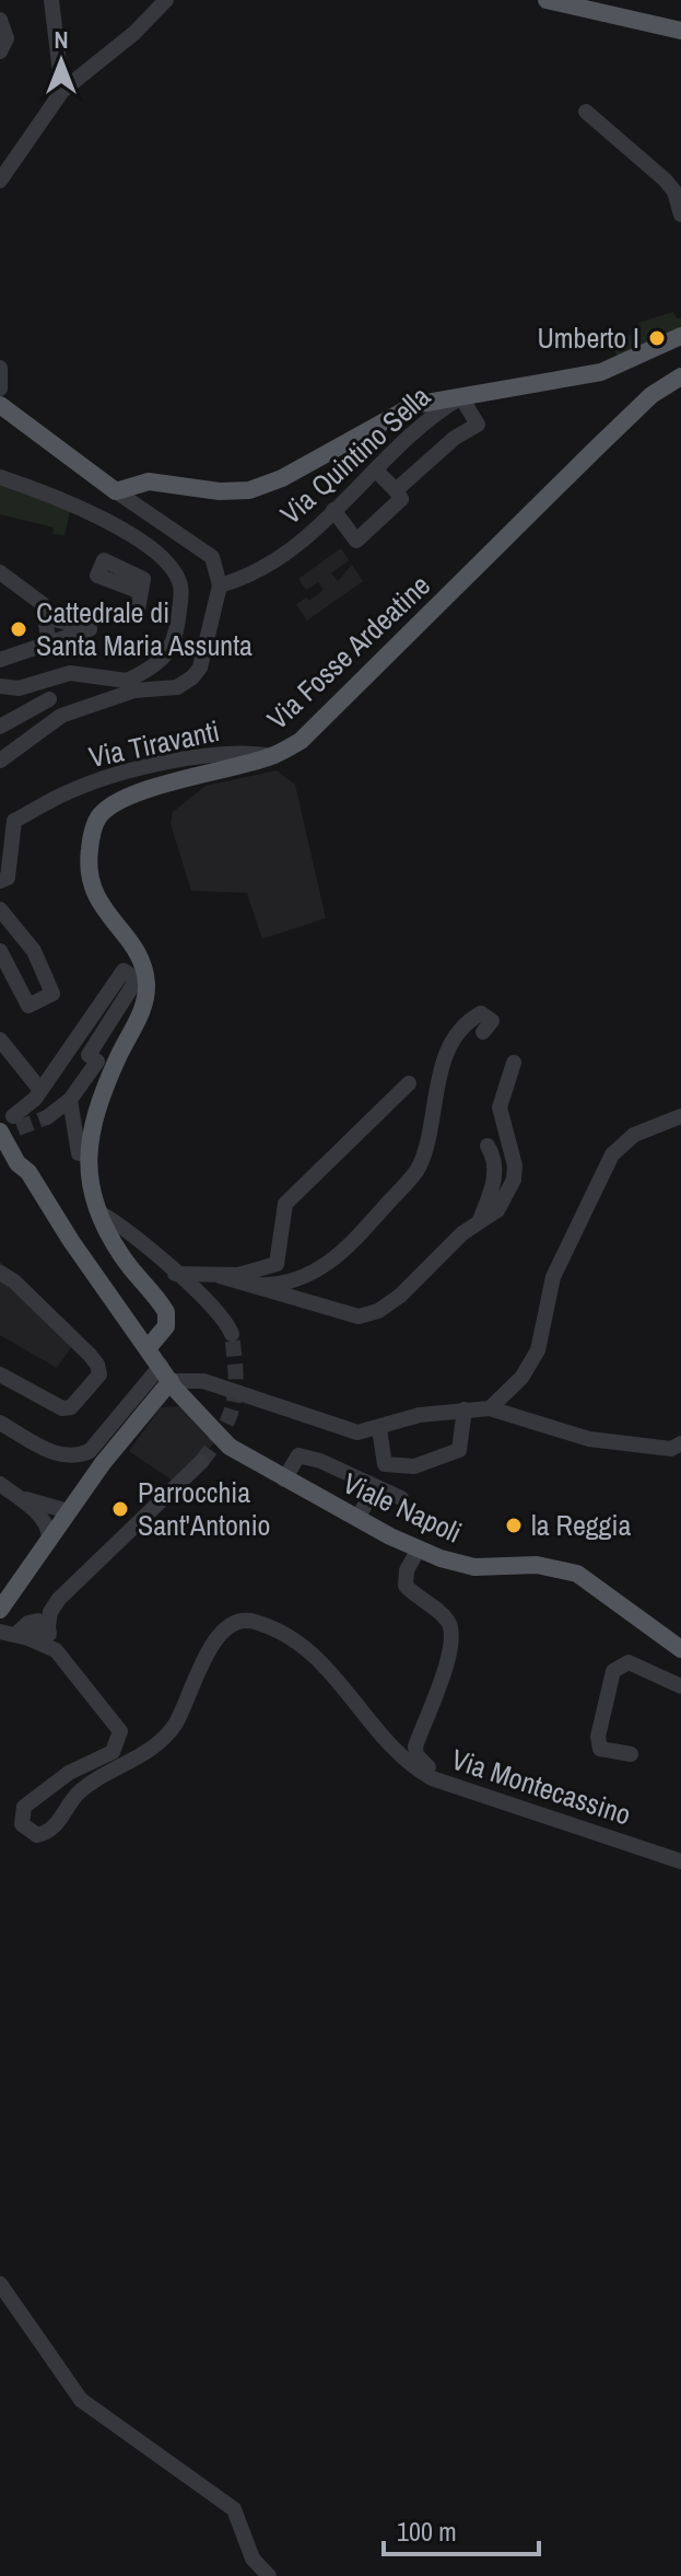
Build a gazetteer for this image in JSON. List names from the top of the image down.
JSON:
{
  "streets": {
    "main road": ["Via Quintino Sella", "Via Fosse Ardeatine", "Viale Napoli"],
    "street": ["Via Tiravanti", "Via Montecassino"]
  },
  "crossings": [
    ["Via Fosse Ardeatine", "Via Tiravanti"],
    ["Via Fosse Ardeatine", "Viale Napoli"]
  ],
  "places": [
    "Umberto I",
    "Cattedrale di Santa Maria Assunta",
    "Parrocchia Sant'Antonio",
    "la Reggia"
  ],
  "scale_bar": "100 m",
  "north": "top"
}
